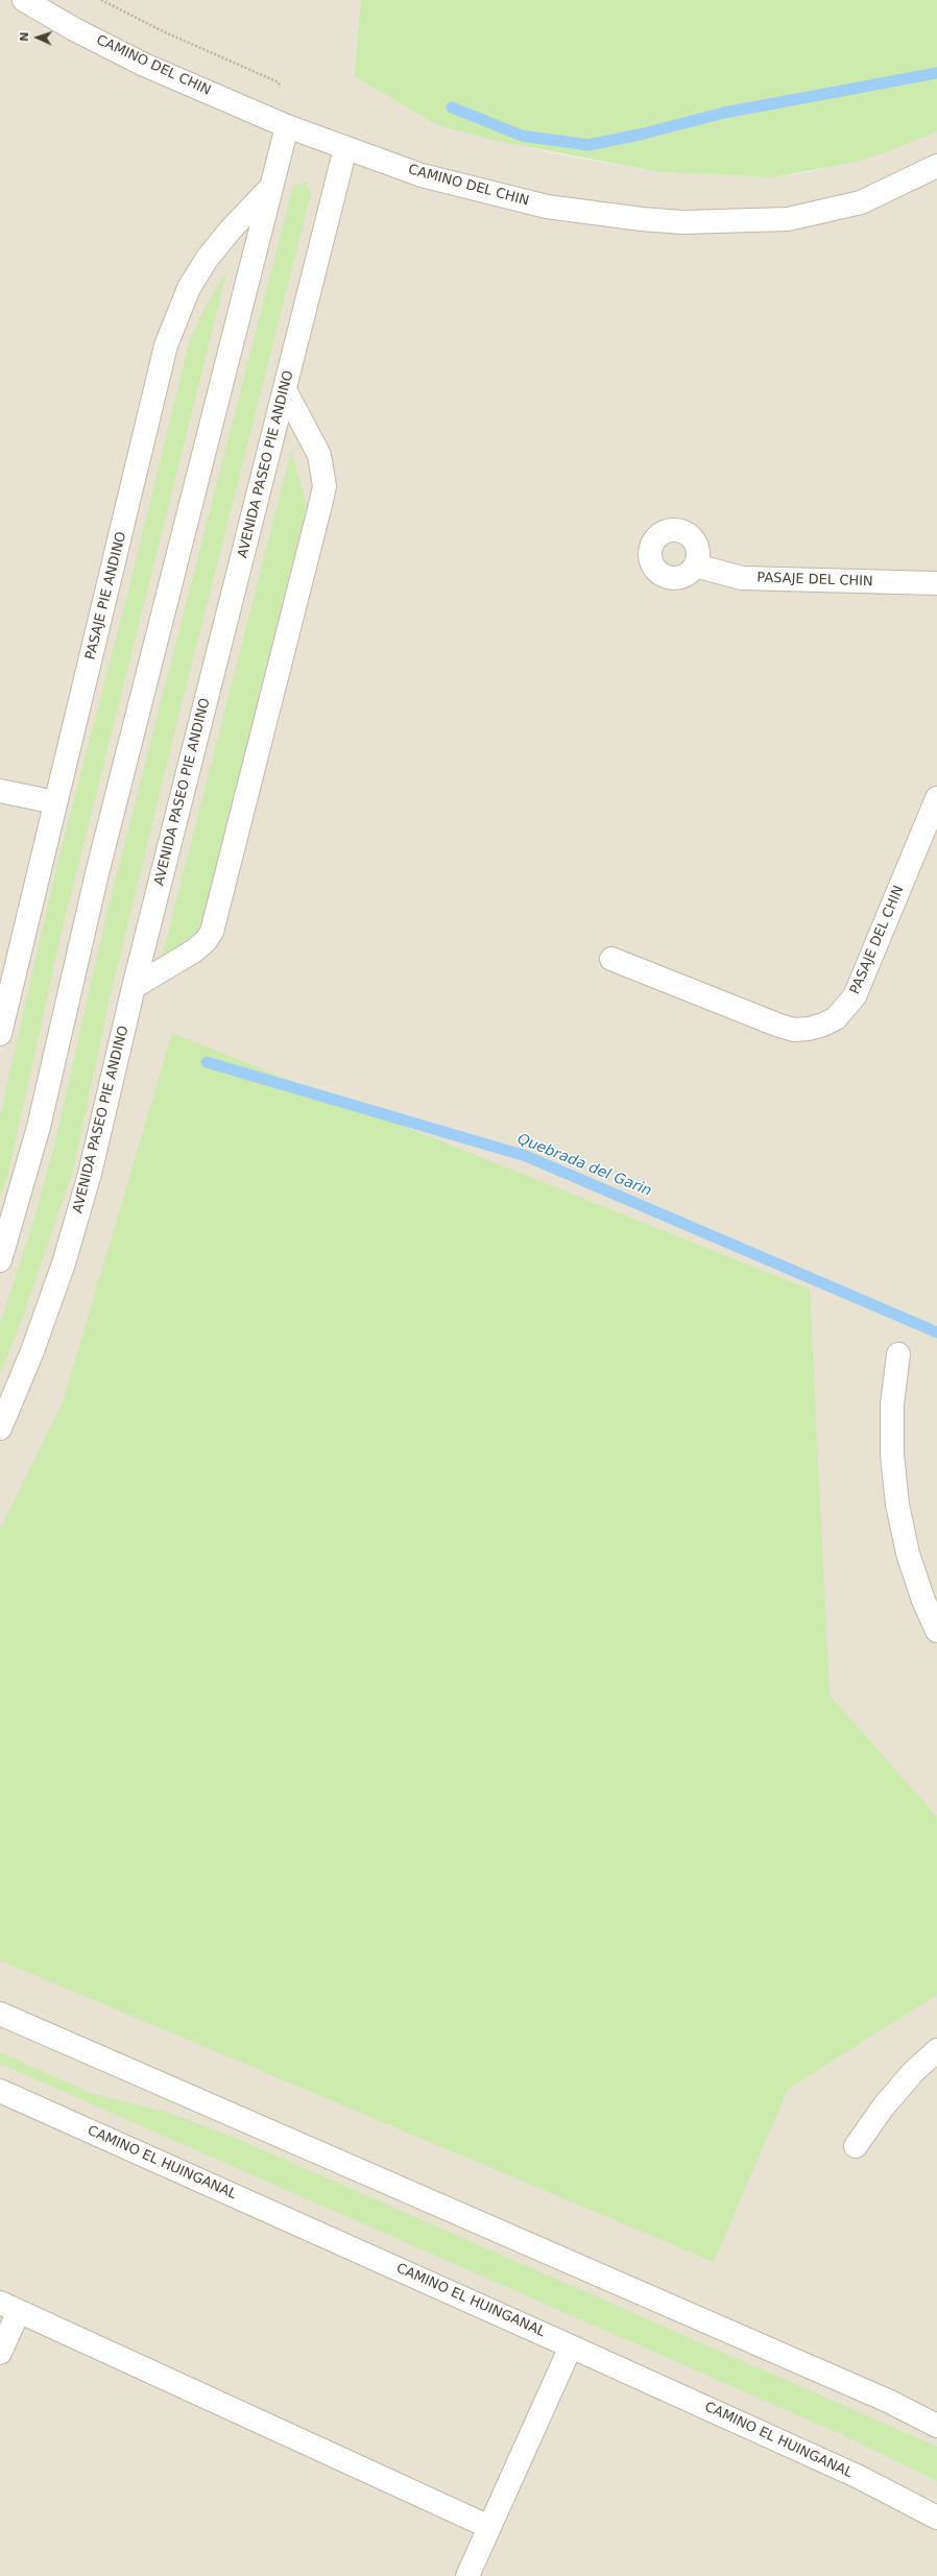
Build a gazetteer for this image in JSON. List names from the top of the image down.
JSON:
{
  "streets": {
    "street": [
      "CAMINO DEL CHIN",
      "AVENIDA PASEO PIE ANDINO",
      "PASAJE DEL CHIN",
      "PASAJE PIE ANDINO",
      "CAMINO EL HUINGANAL"
    ]
  },
  "crossings": [
    ["CAMINO DEL CHIN", "AVENIDA PASEO PIE ANDINO"]
  ],
  "water": ["Quebrada del Garin"],
  "north": "left"
}
